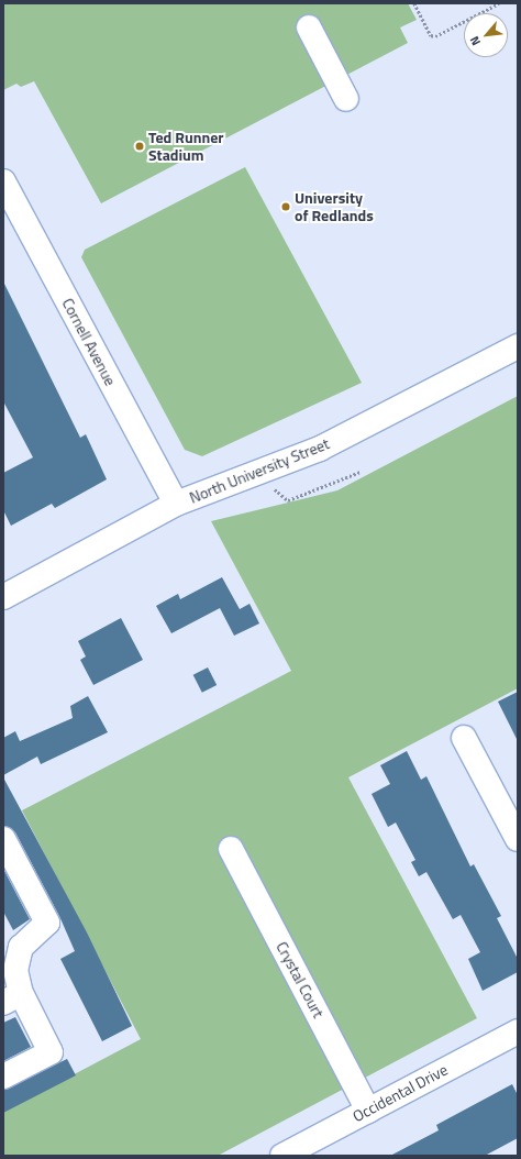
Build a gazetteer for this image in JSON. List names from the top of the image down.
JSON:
{
  "streets": {
    "street": [
      "Cornell Avenue",
      "North University Street",
      "Crystal Court",
      "Occidental Drive"
    ]
  },
  "crossings": [
    ["Cornell Avenue", "North University Street"],
    ["Crystal Court", "Occidental Drive"]
  ],
  "places": ["Ted Runner Stadium", "University of Redlands"],
  "north": "bottom left"
}
